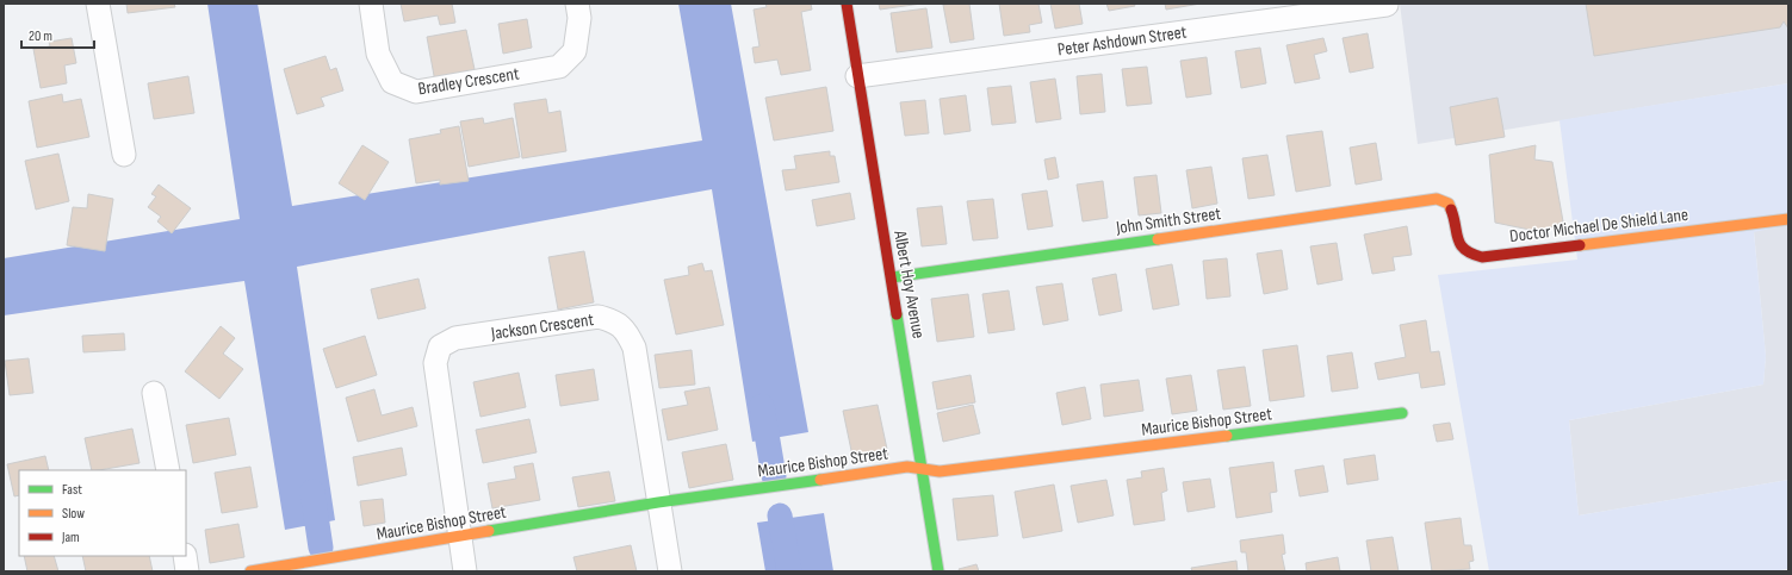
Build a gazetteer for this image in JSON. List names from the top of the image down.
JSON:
{
  "streets": {
    "street": [
      "Peter Ashdown Street",
      "Bradley Crescent",
      "John Smith Street",
      "Doctor Michael De Shield Lane",
      "Albert Hoy Avenue",
      "Jackson Crescent",
      "Maurice Bishop Street"
    ]
  },
  "crossings": [
    ["Peter Ashdown Street", "Albert Hoy Avenue"],
    ["John Smith Street", "Doctor Michael De Shield Lane"],
    ["John Smith Street", "Albert Hoy Avenue"],
    ["Albert Hoy Avenue", "Maurice Bishop Street"],
    ["Jackson Crescent", "Maurice Bishop Street"]
  ],
  "legend": ["Fast", "Slow", "Jam"],
  "scale_bar": "20 m"
}
